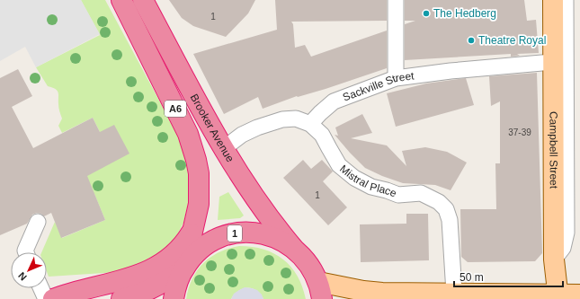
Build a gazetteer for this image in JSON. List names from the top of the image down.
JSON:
{
  "streets": {
    "highway": ["A6", "Brooker Avenue", "1"],
    "main road": ["Campbell Street"],
    "street": ["Sackville Street", "Mistral Place"]
  },
  "crossings": [
    ["Sackville Street", "Campbell Street"],
    ["Sackville Street", "Mistral Place"],
    ["A6", "1"],
    ["Brooker Avenue", "1"]
  ],
  "places": ["The Hedberg", "Theatre Royal"],
  "house_numbers": ["1", "37-39", "1"],
  "scale_bar": "50 m",
  "north": "bottom left"
}
